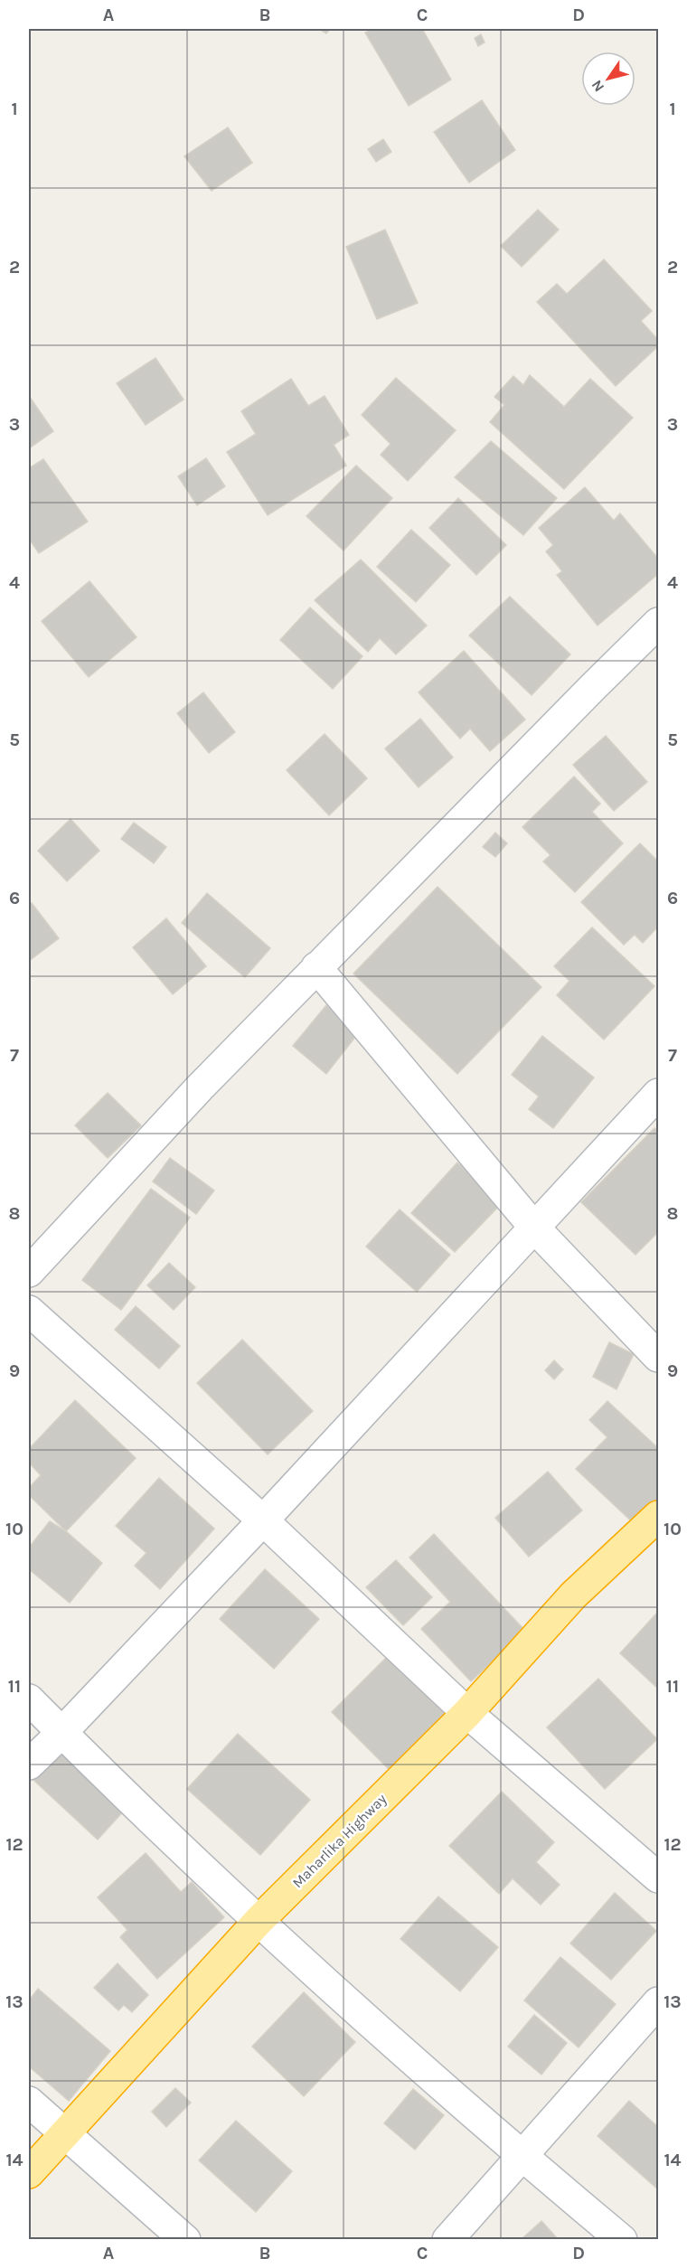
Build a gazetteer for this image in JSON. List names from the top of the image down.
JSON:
{
  "streets": {
    "highway": ["Maharlika Highway"]
  },
  "north": "bottom left",
  "grid": {
    "columns": [
      "A",
      "B",
      "C",
      "D"
    ],
    "rows": [
      "1",
      "2",
      "3",
      "4",
      "5",
      "6",
      "7",
      "8",
      "9",
      "10",
      "11",
      "12",
      "13",
      "14"
    ]
  }
}
